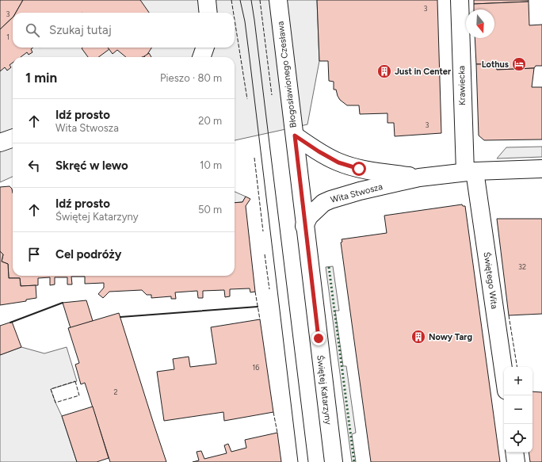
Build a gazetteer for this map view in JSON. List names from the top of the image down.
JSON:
{
  "streets": {
    "street": [
      "Błogosławionego Czesława",
      "Krawiecka",
      "Wita Stwosza",
      "Świętego Wita",
      "Świętej Katarzyny"
    ]
  },
  "crossings": [
    ["Błogosławionego Czesława", "Wita Stwosza"],
    ["Błogosławionego Czesława", "Świętej Katarzyny"],
    ["Krawiecka", "Wita Stwosza"],
    ["Krawiecka", "Świętego Wita"],
    ["Wita Stwosza", "Świętego Wita"],
    ["Wita Stwosza", "Świętej Katarzyny"]
  ],
  "places": {
    "hotel": ["Lothus"],
    "building": ["Just in Center", "Nowy Targ"]
  },
  "house_numbers": [
    "3",
    "3",
    "1",
    "3",
    "32",
    "16",
    "2"
  ],
  "north": "bottom",
  "page": {
    "search": "Szukaj tutaj",
    "heading": ["1 min", "Pieszo · 80 m"],
    "list": [
      ["Idź prosto", "Wita Stwosza", "20 m"],
      ["Skręć w lewo", "10 m"],
      ["Idź prosto", "Świętej Katarzyny", "50 m"],
      "Cel podróży"
    ],
    "map_buttons": ["+", "−"]
  }
}
